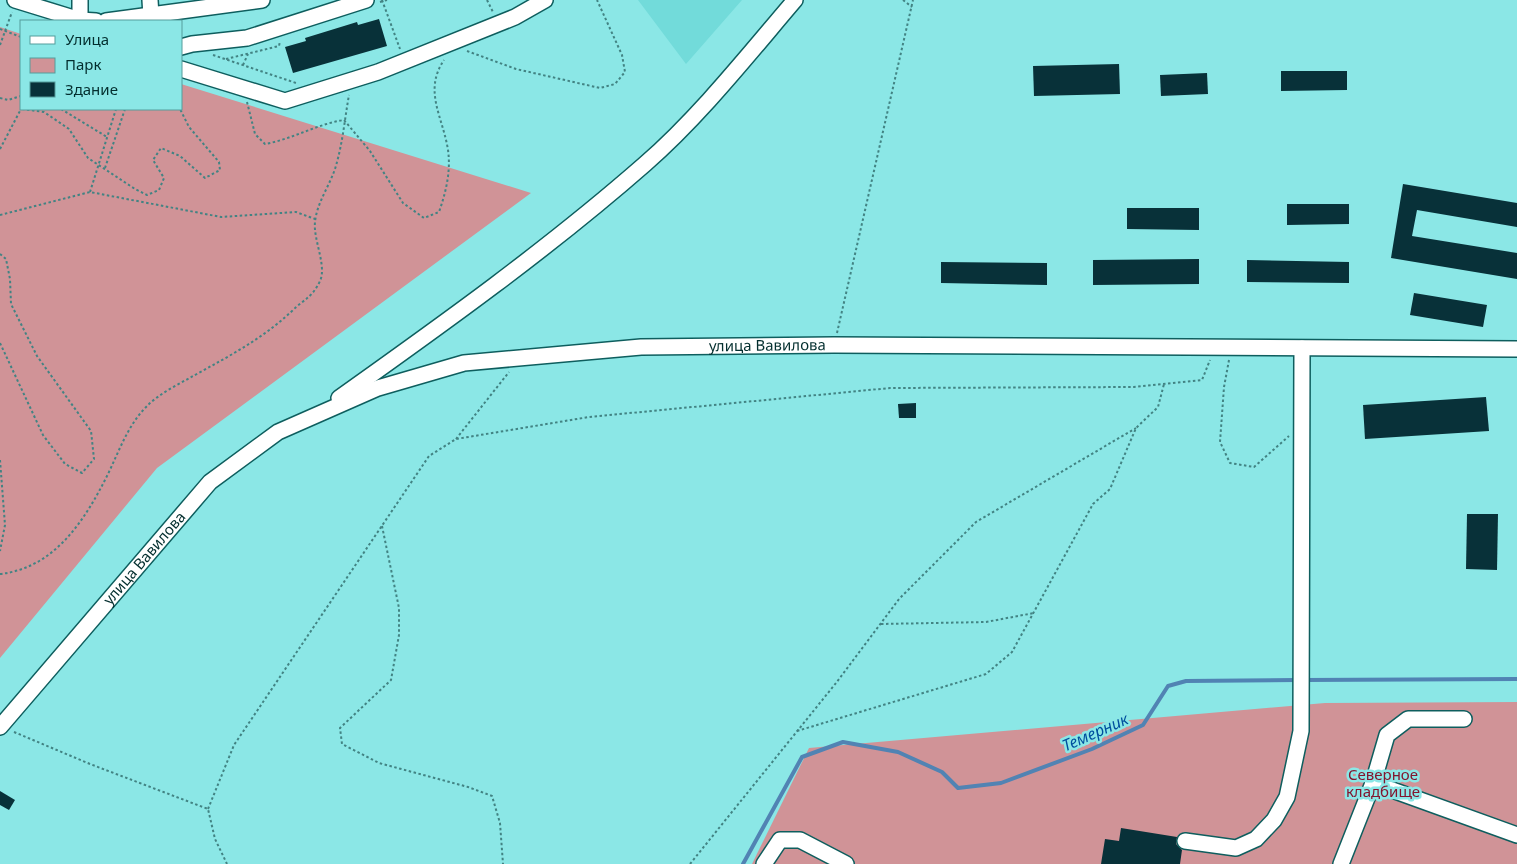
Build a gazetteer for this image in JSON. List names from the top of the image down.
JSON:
{
  "streets": {
    "street": ["улица Вавилова"]
  },
  "water": ["Темерник"],
  "parks": ["Северное кладбище"],
  "legend": ["Улица", "Парк", "Здание"]
}
